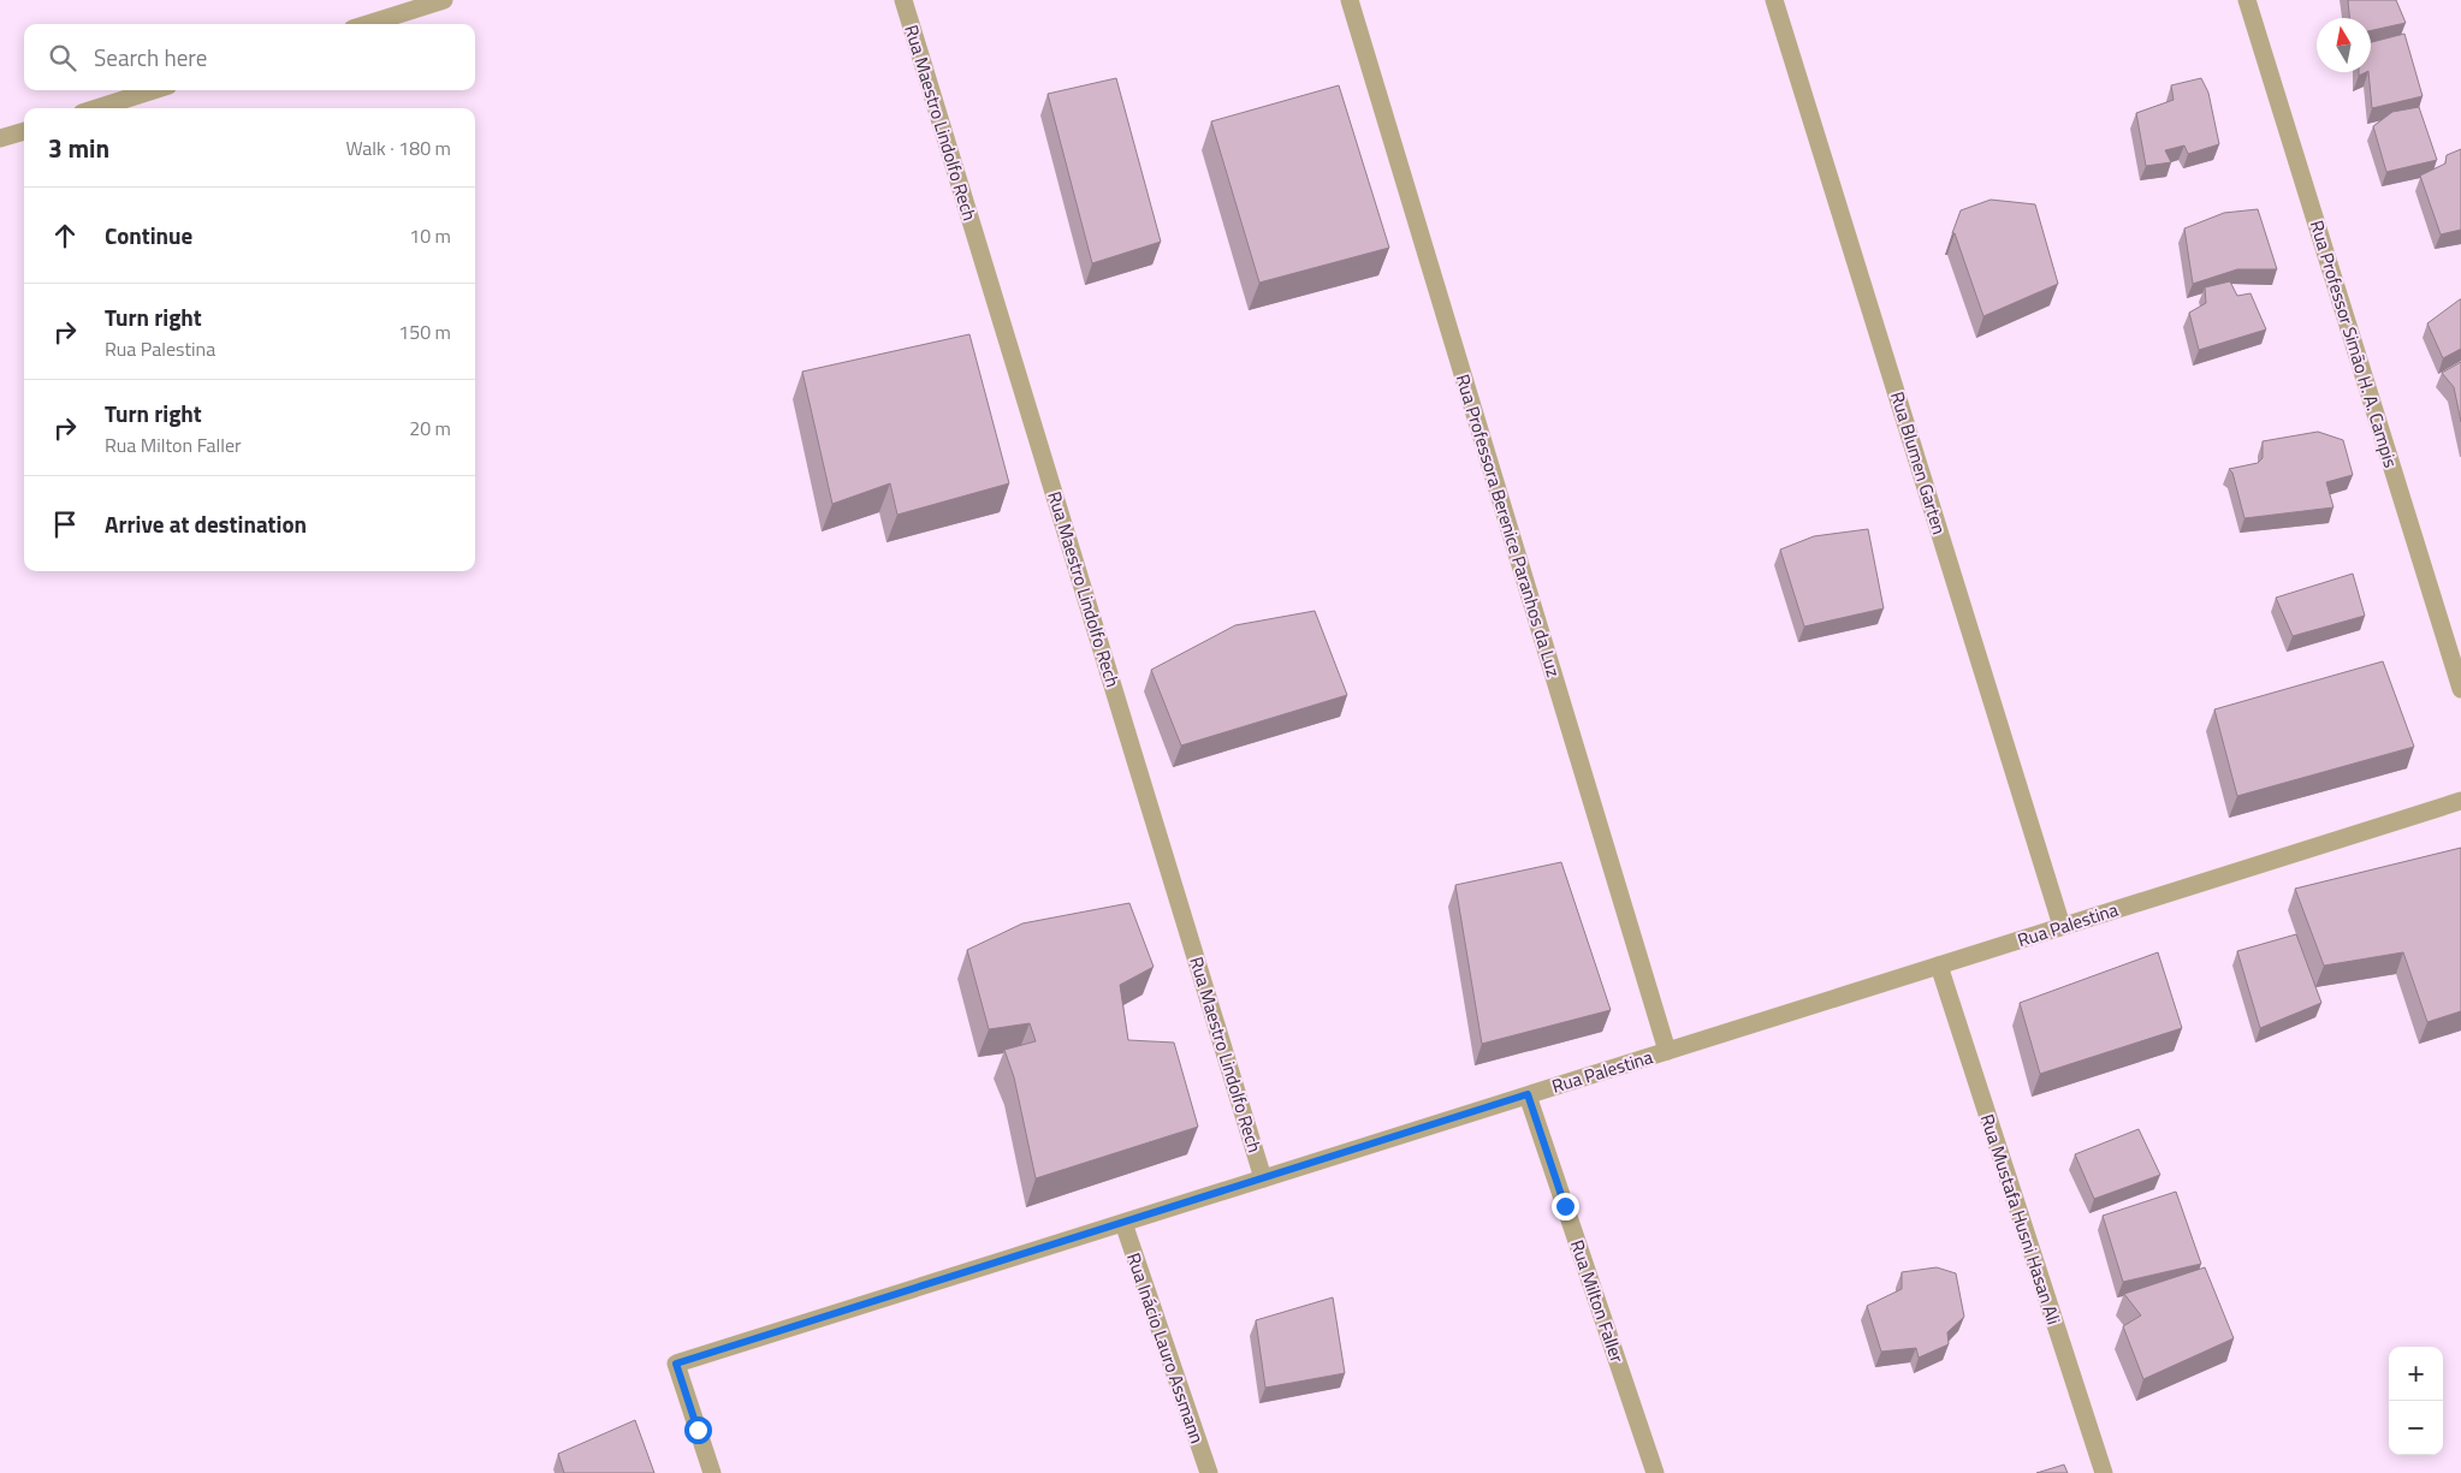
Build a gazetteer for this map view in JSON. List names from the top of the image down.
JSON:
{
  "streets": {
    "street": [
      "Rua Maestro Lindolfo Rech",
      "Rua Professor Simão H. A. Campis",
      "Rua Blumen Garten",
      "Rua Professora Berenice Paranhos da Luz",
      "Rua Palestina",
      "Rua Mustafa Husni Hasan Ali",
      "Rua Milton Faller",
      "Rua Inácio Lauro Assmann"
    ]
  },
  "crossings": [
    ["Rua Maestro Lindolfo Rech", "Rua Palestina"],
    ["Rua Blumen Garten", "Rua Palestina"],
    ["Rua Professora Berenice Paranhos da Luz", "Rua Palestina"],
    ["Rua Palestina", "Rua Mustafa Husni Hasan Ali"],
    ["Rua Palestina", "Rua Milton Faller"],
    ["Rua Palestina", "Rua Inácio Lauro Assmann"]
  ],
  "north": "top",
  "page": {
    "search": "Search here",
    "heading": ["3 min", "Walk · 180 m"],
    "list": [
      ["Continue", "10 m"],
      ["Turn right", "Rua Palestina", "150 m"],
      ["Turn right", "Rua Milton Faller", "20 m"],
      "Arrive at destination"
    ],
    "map_buttons": ["+", "−"]
  }
}
